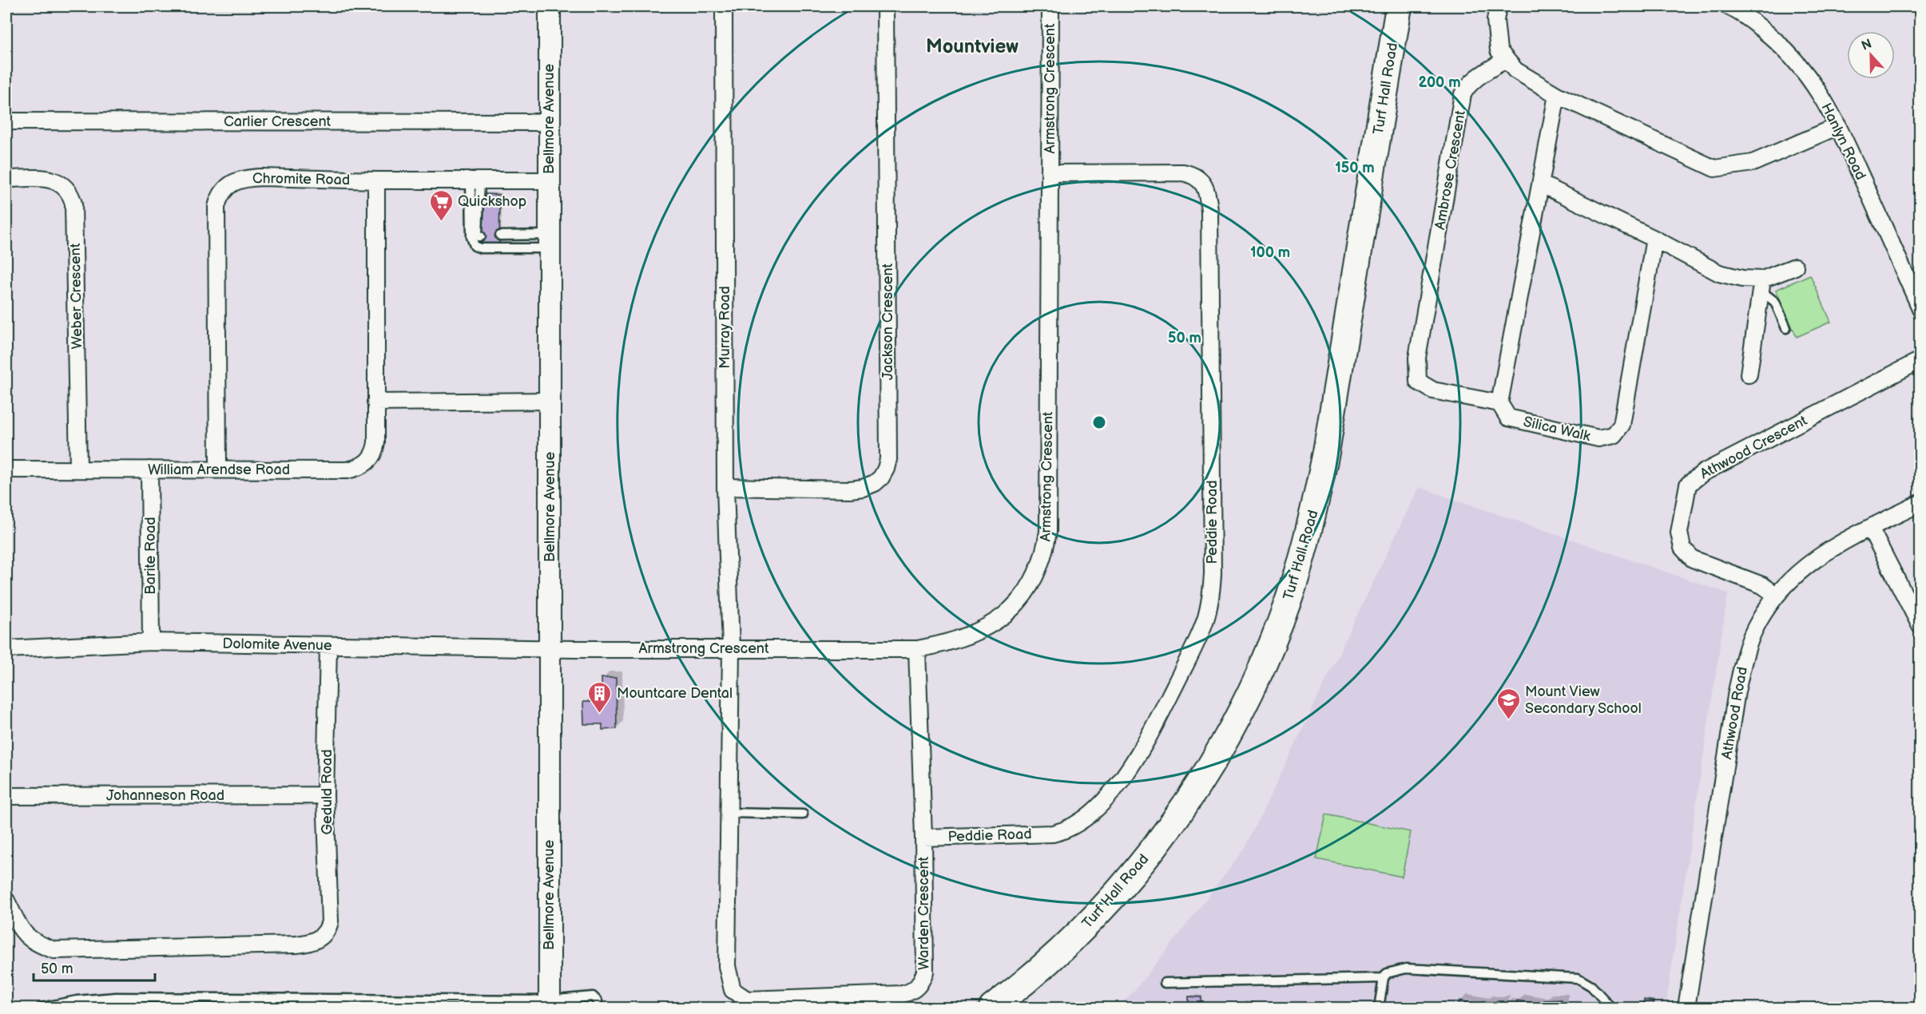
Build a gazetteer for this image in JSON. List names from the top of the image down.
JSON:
{
  "streets": {
    "main road": ["Turf Hall Road"],
    "street": [
      "Armstrong Crescent",
      "Bellmore Avenue",
      "Carlier Crescent",
      "Hanlyn Road",
      "Ambrose Crescent",
      "Chromite Road",
      "Weber Crescent",
      "Jackson Crescent",
      "Murray Road",
      "Silica Walk",
      "Athwood Crescent",
      "William Arendse Road",
      "Peddie Road",
      "Barite Road",
      "Dolomite Avenue",
      "Athwood Road",
      "Geduld Road",
      "Johanneson Road",
      "Warden Crescent"
    ]
  },
  "crossings": [
    ["Armstrong Crescent", "Bellmore Avenue"],
    ["Armstrong Crescent", "Murray Road"],
    ["Armstrong Crescent", "Peddie Road"],
    ["Armstrong Crescent", "Dolomite Avenue"],
    ["Armstrong Crescent", "Warden Crescent"],
    ["Bellmore Avenue", "Carlier Crescent"],
    ["Bellmore Avenue", "Chromite Road"],
    ["Bellmore Avenue", "Dolomite Avenue"],
    ["Ambrose Crescent", "Silica Walk"],
    ["Chromite Road", "William Arendse Road"],
    ["Weber Crescent", "William Arendse Road"],
    ["Jackson Crescent", "Murray Road"],
    ["Murray Road", "Warden Crescent"],
    ["Athwood Crescent", "Athwood Road"],
    ["William Arendse Road", "Barite Road"],
    ["Peddie Road", "Warden Crescent"],
    ["Barite Road", "Dolomite Avenue"],
    ["Dolomite Avenue", "Geduld Road"],
    ["Geduld Road", "Johanneson Road"]
  ],
  "districts": ["Mountview"],
  "places": {
    "supermarket": ["Quickshop"],
    "building": ["Mountcare Dental"],
    "school or university": ["Mount View Secondary School"]
  },
  "scale_bar": "50 m",
  "north": "top",
  "rings": [
    "200 m",
    "150 m",
    "100 m",
    "50 m"
  ]
}
